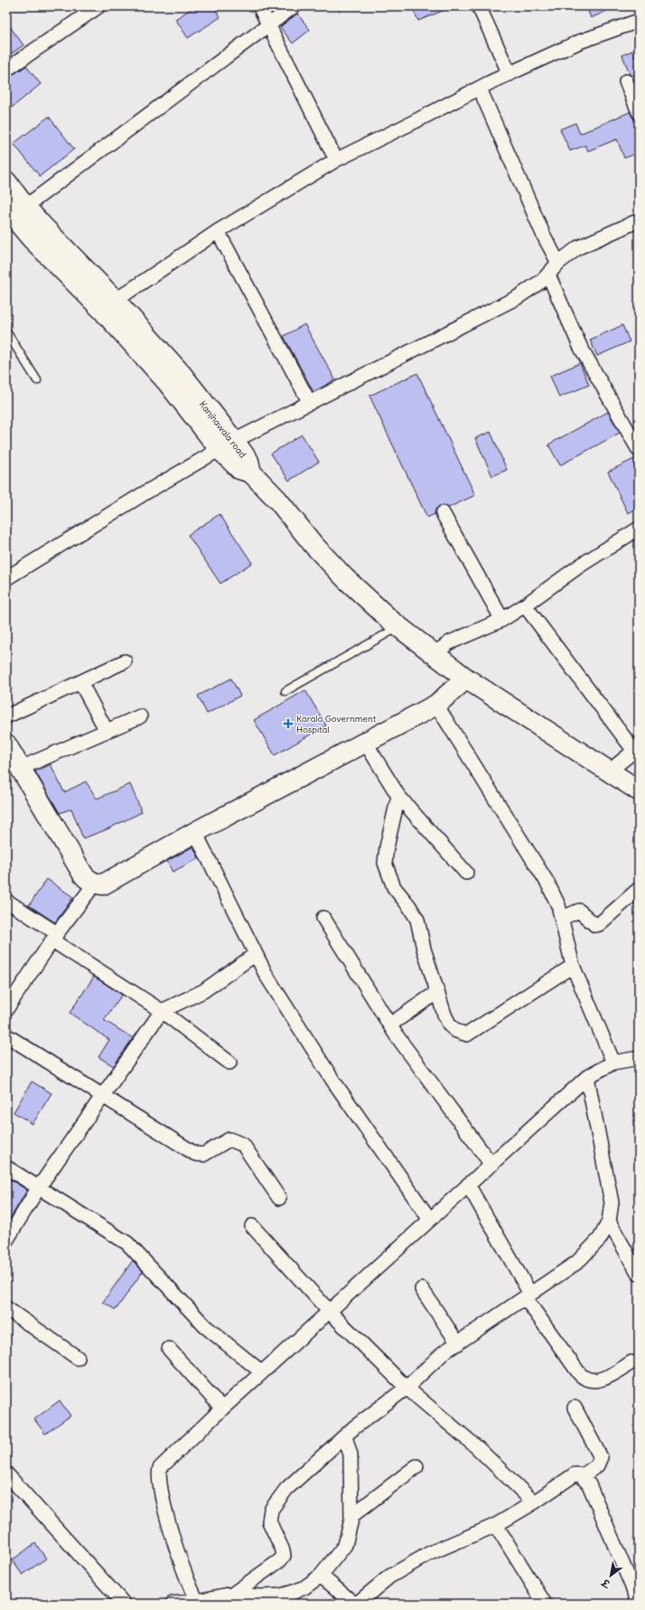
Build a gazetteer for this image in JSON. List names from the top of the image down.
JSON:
{
  "streets": {
    "main road": ["Kanjhawala road"]
  },
  "places": {
    "health": ["Karala Government Hospital"]
  },
  "north": "bottom left"
}
